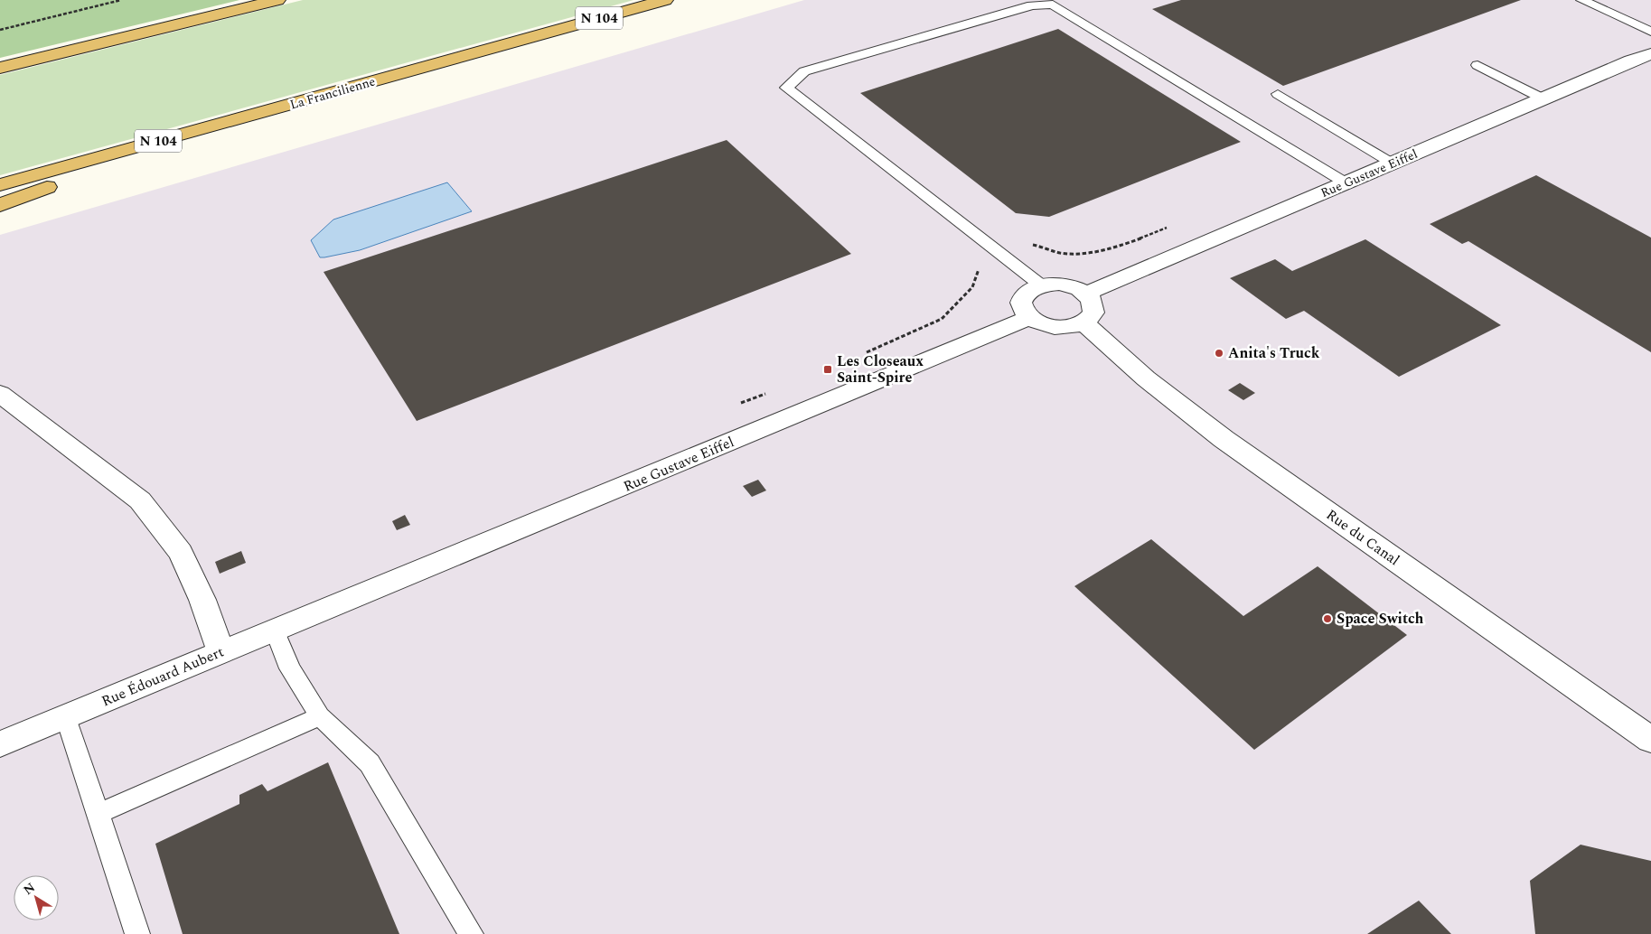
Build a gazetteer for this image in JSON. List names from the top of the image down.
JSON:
{
  "streets": {
    "highway": ["N 104", "La Francilienne"],
    "street": ["Rue Gustave Eiffel", "Rue du Canal", "Rue Édouard Aubert"]
  },
  "crossings": [
    ["Rue Gustave Eiffel", "Rue du Canal"],
    ["Rue Gustave Eiffel", "Rue Édouard Aubert"]
  ],
  "places": {
    "other": ["Anita's Truck", "Space Switch"],
    "transit": ["Les Closeaux Saint-Spire"]
  },
  "north": "top left"
}
